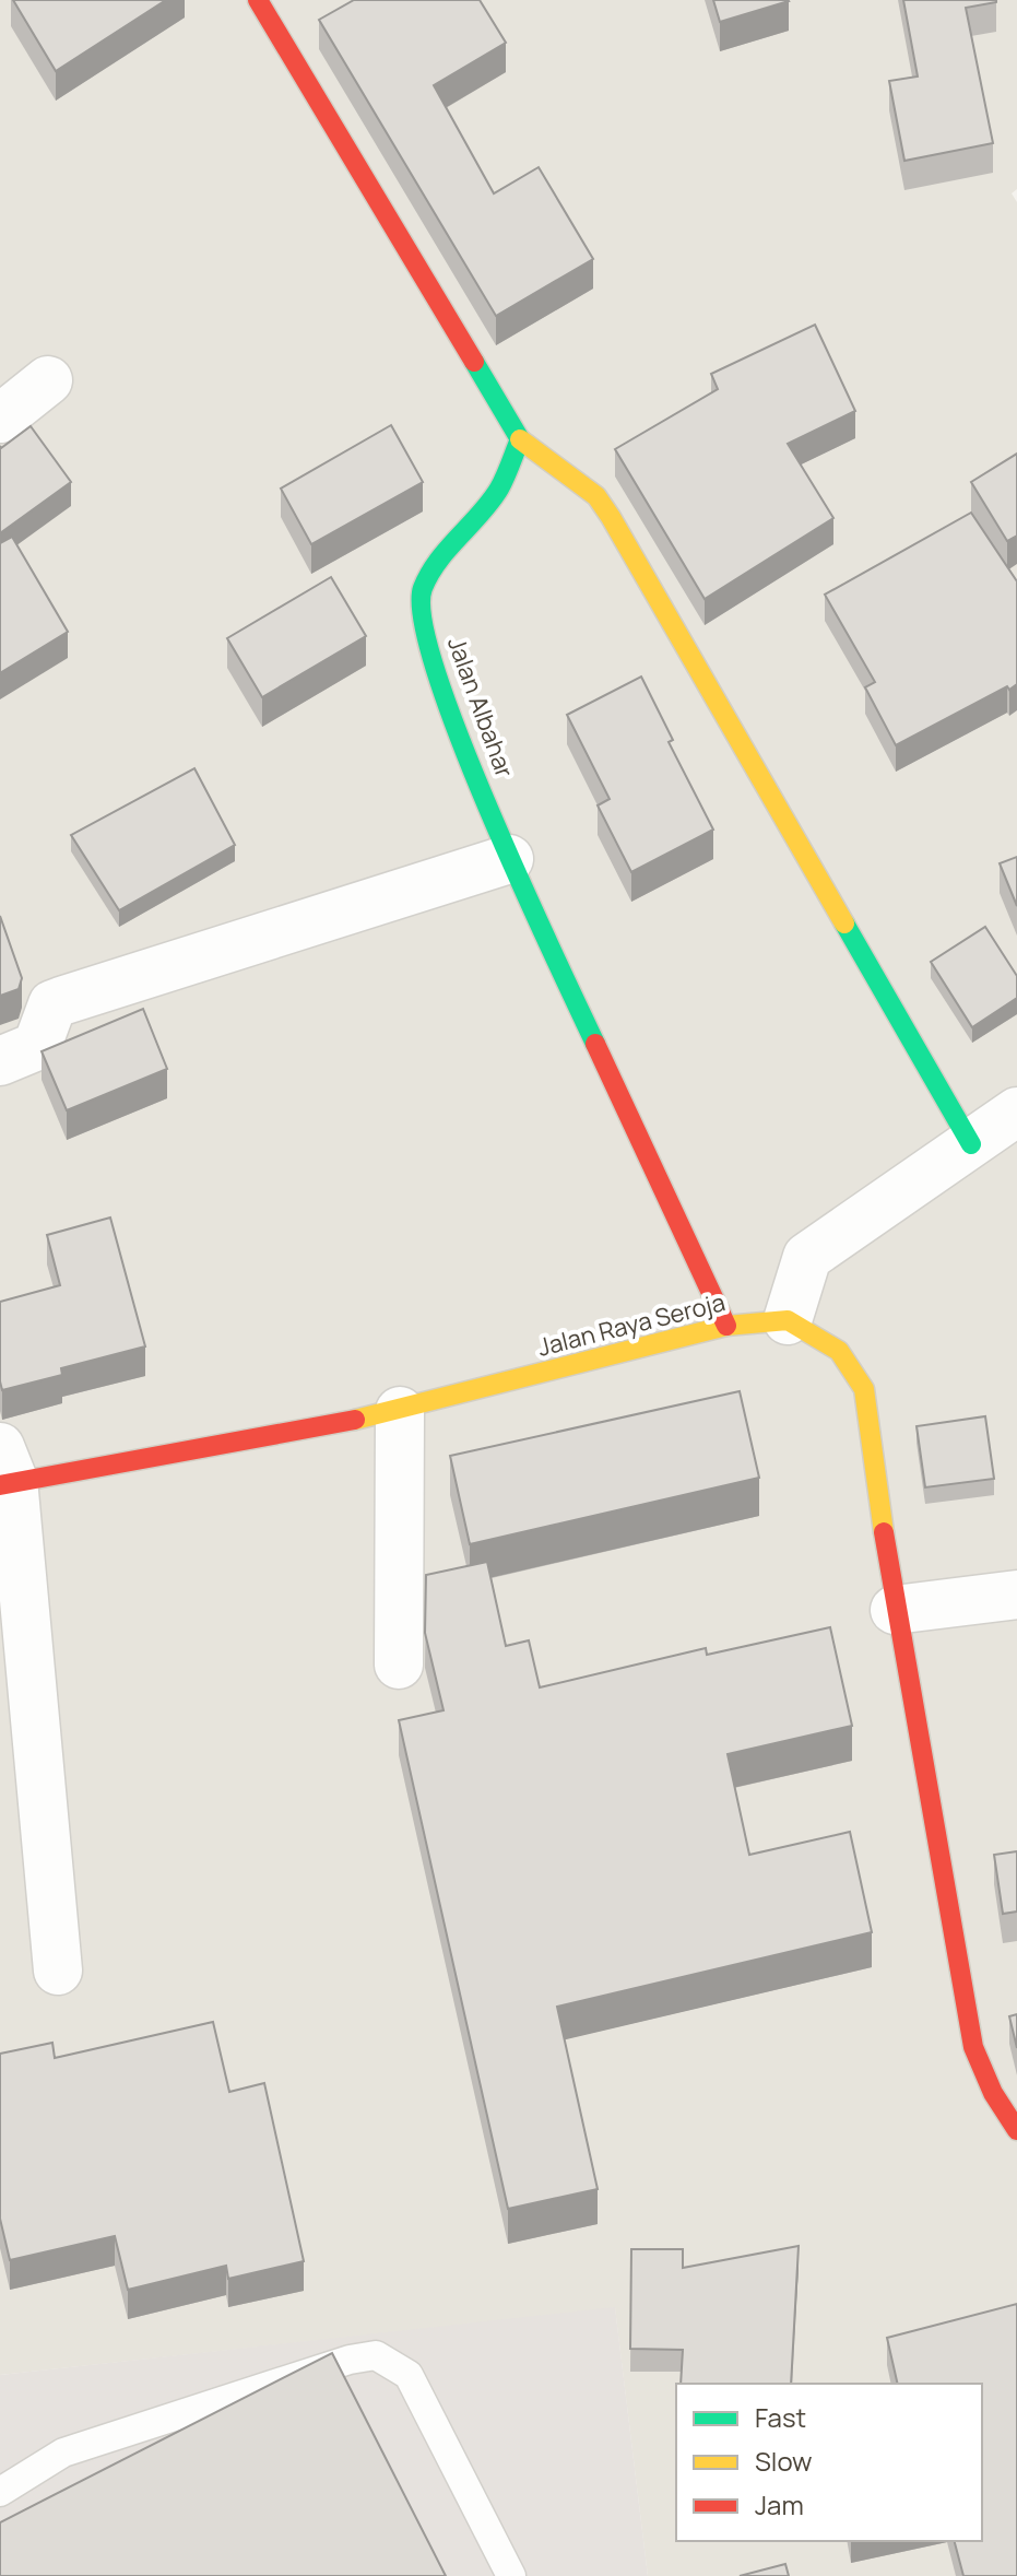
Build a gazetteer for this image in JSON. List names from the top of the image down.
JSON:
{
  "streets": {
    "street": ["Jalan Albahar", "Jalan Raya Seroja"]
  },
  "crossings": [
    ["Jalan Albahar", "Jalan Raya Seroja"]
  ],
  "legend": ["Fast", "Slow", "Jam"]
}
